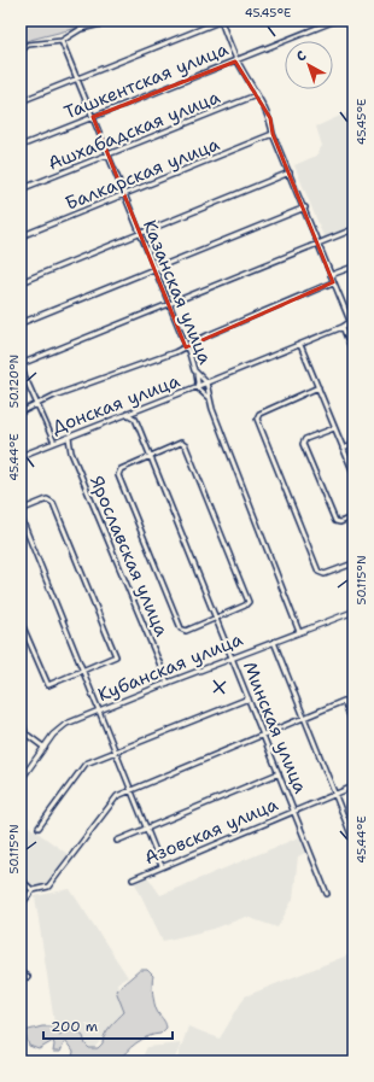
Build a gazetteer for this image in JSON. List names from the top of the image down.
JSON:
{
  "streets": {
    "street": [
      "Ташкентская улица",
      "Ашхабадская улица",
      "Балкарская улица",
      "Казанская улица",
      "Донская улица",
      "Ярославская улица",
      "Кубанская улица",
      "Минская улица",
      "Азовская улица"
    ]
  },
  "crossings": [
    ["Ташкентская улица", "Казанская улица"],
    ["Ашхабадская улица", "Казанская улица"],
    ["Балкарская улица", "Казанская улица"],
    ["Казанская улица", "Донская улица"],
    ["Казанская улица", "Кубанская улица"],
    ["Донская улица", "Ярославская улица"],
    ["Донская улица", "Минская улица"],
    ["Ярославская улица", "Кубанская улица"],
    ["Кубанская улица", "Минская улица"],
    ["Минская улица", "Азовская улица"]
  ],
  "scale_bar": "200 m",
  "north": "top left",
  "coordinates": [
    "45.45°E",
    "50.120°N",
    "45.44°E",
    "50.115°N"
  ]
}
